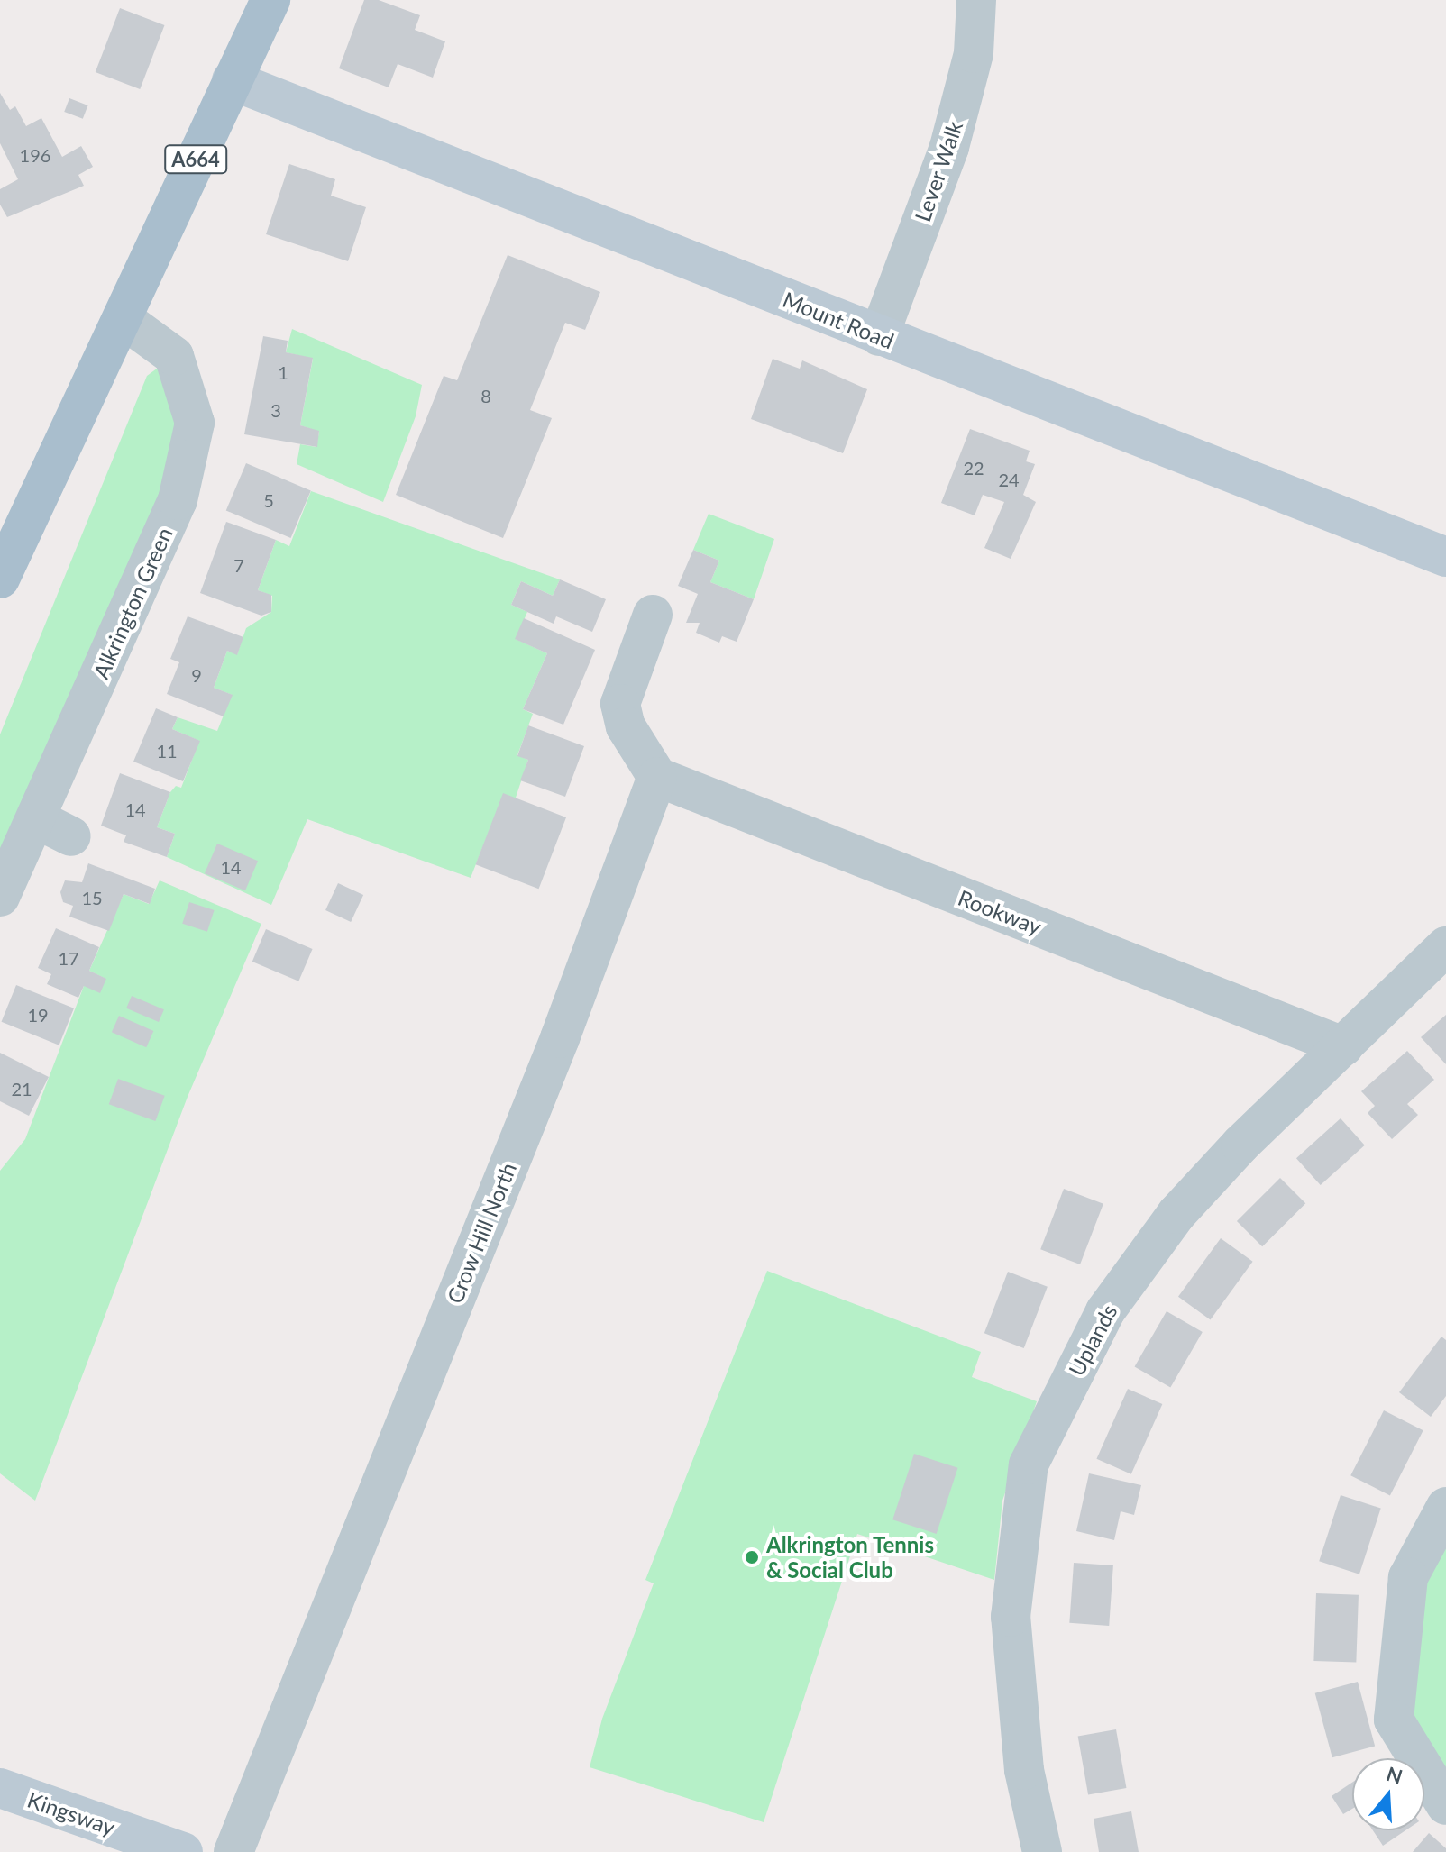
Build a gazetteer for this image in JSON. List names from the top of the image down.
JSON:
{
  "streets": {
    "main road": ["A664"],
    "street": [
      "Lever Walk",
      "Mount Road",
      "Alkrington Green",
      "Rookway",
      "Crow Hill North",
      "Uplands",
      "Kingsway"
    ]
  },
  "crossings": [
    ["A664", "Mount Road"],
    ["A664", "Alkrington Green"],
    ["Lever Walk", "Mount Road"],
    ["Rookway", "Crow Hill North"],
    ["Rookway", "Uplands"]
  ],
  "places": ["Alkrington Tennis & Social Club"],
  "house_numbers": [
    "196",
    "1",
    "8",
    "3",
    "22",
    "24",
    "5",
    "7",
    "9",
    "11",
    "14",
    "14",
    "15",
    "17",
    "19",
    "21"
  ],
  "north": "top"
}
